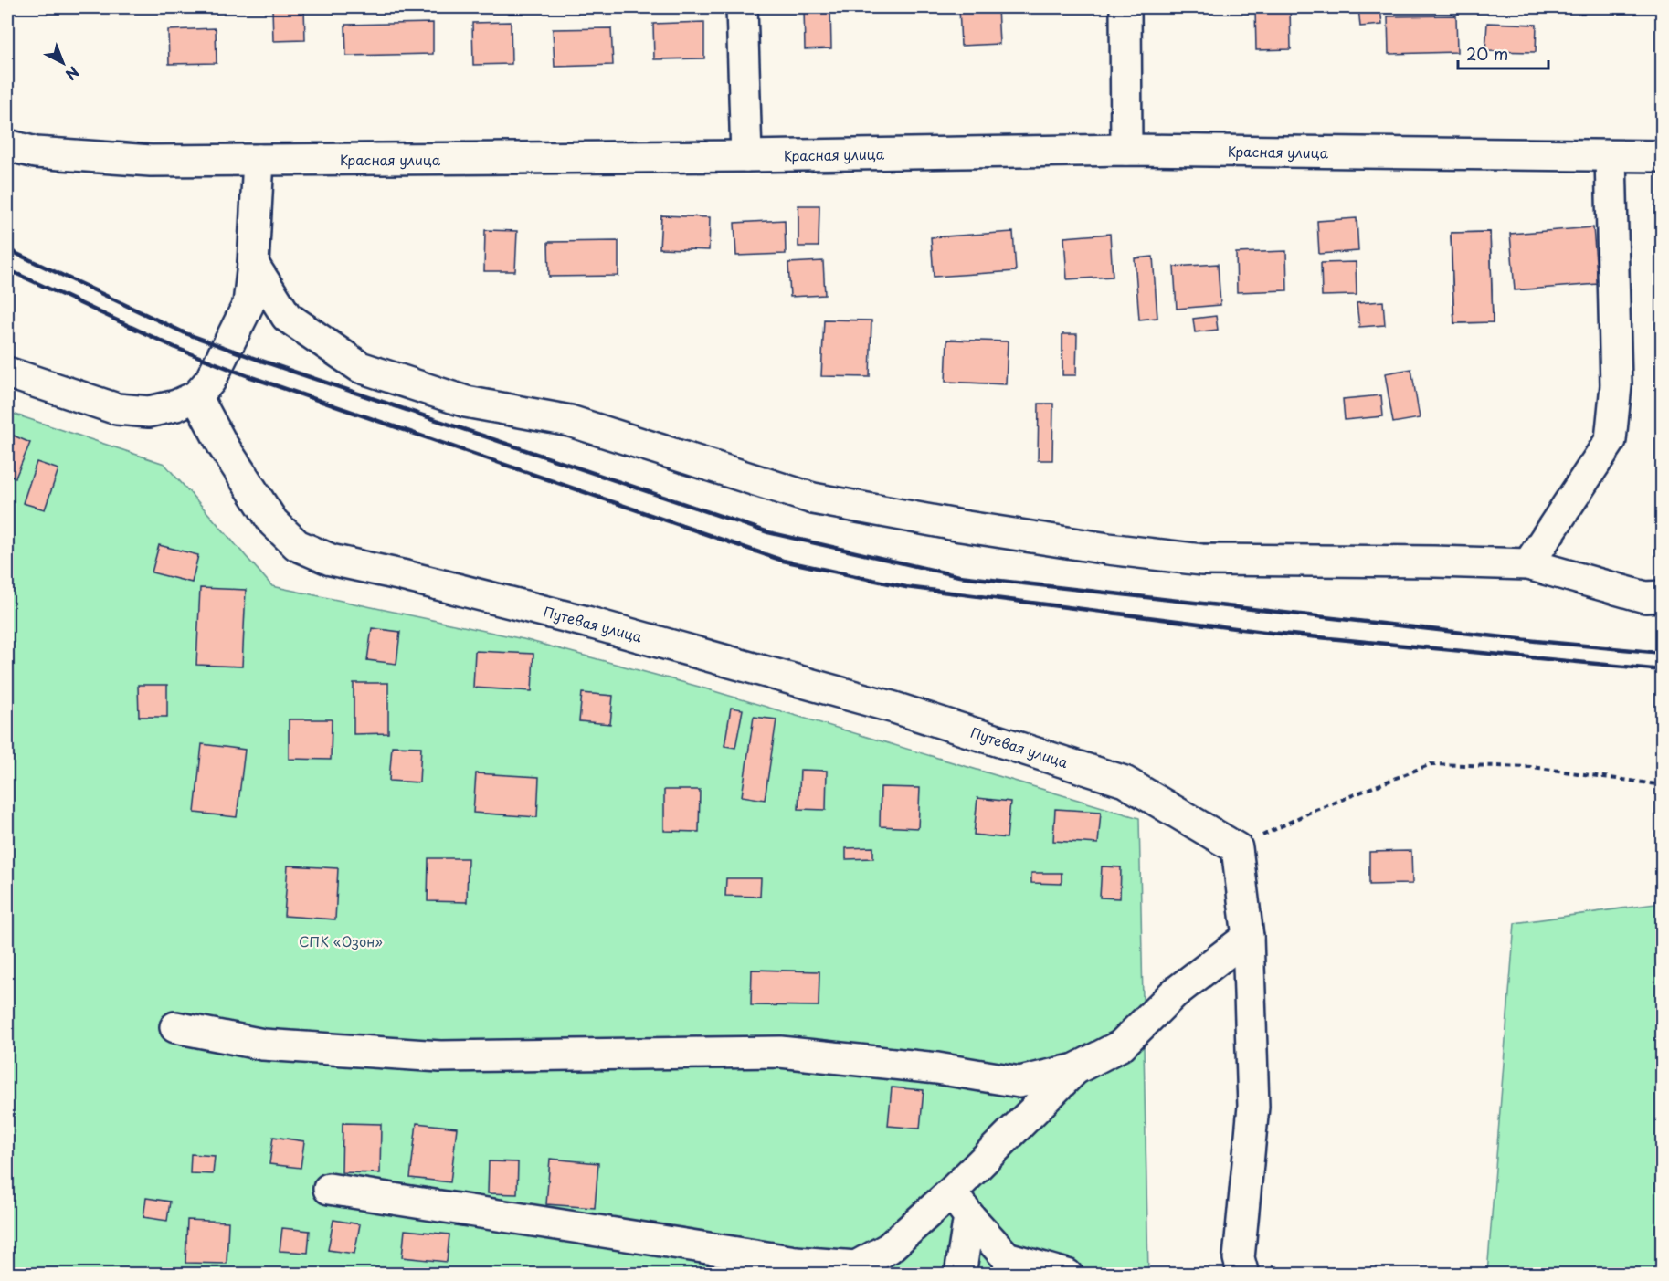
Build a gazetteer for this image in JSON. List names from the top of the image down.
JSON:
{
  "streets": {
    "street": ["Красная улица", "Путевая улица"]
  },
  "parks": ["СПК «Озон»"],
  "scale_bar": "20 m",
  "north": "bottom right"
}
